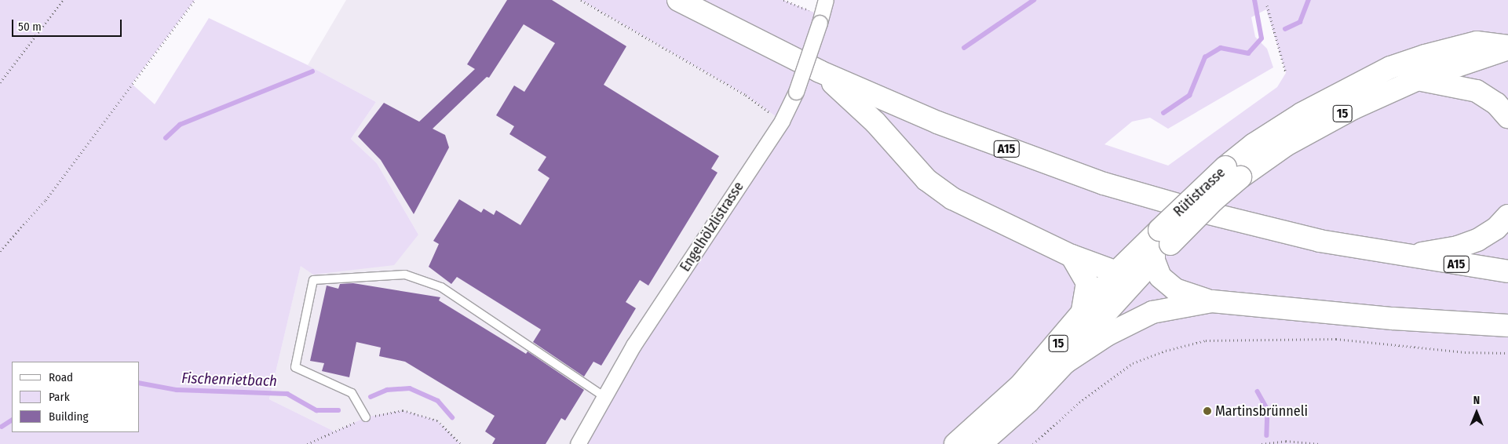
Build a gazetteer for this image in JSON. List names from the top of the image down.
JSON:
{
  "streets": {
    "main road": ["15", "A15", "Rütistrasse"],
    "street": ["Engelhölzlistrasse"]
  },
  "water": ["Fischenrietbach"],
  "places": ["Martinsbrünneli"],
  "legend": ["Road", "Park", "Building"],
  "scale_bar": "50 m",
  "north": "top"
}
